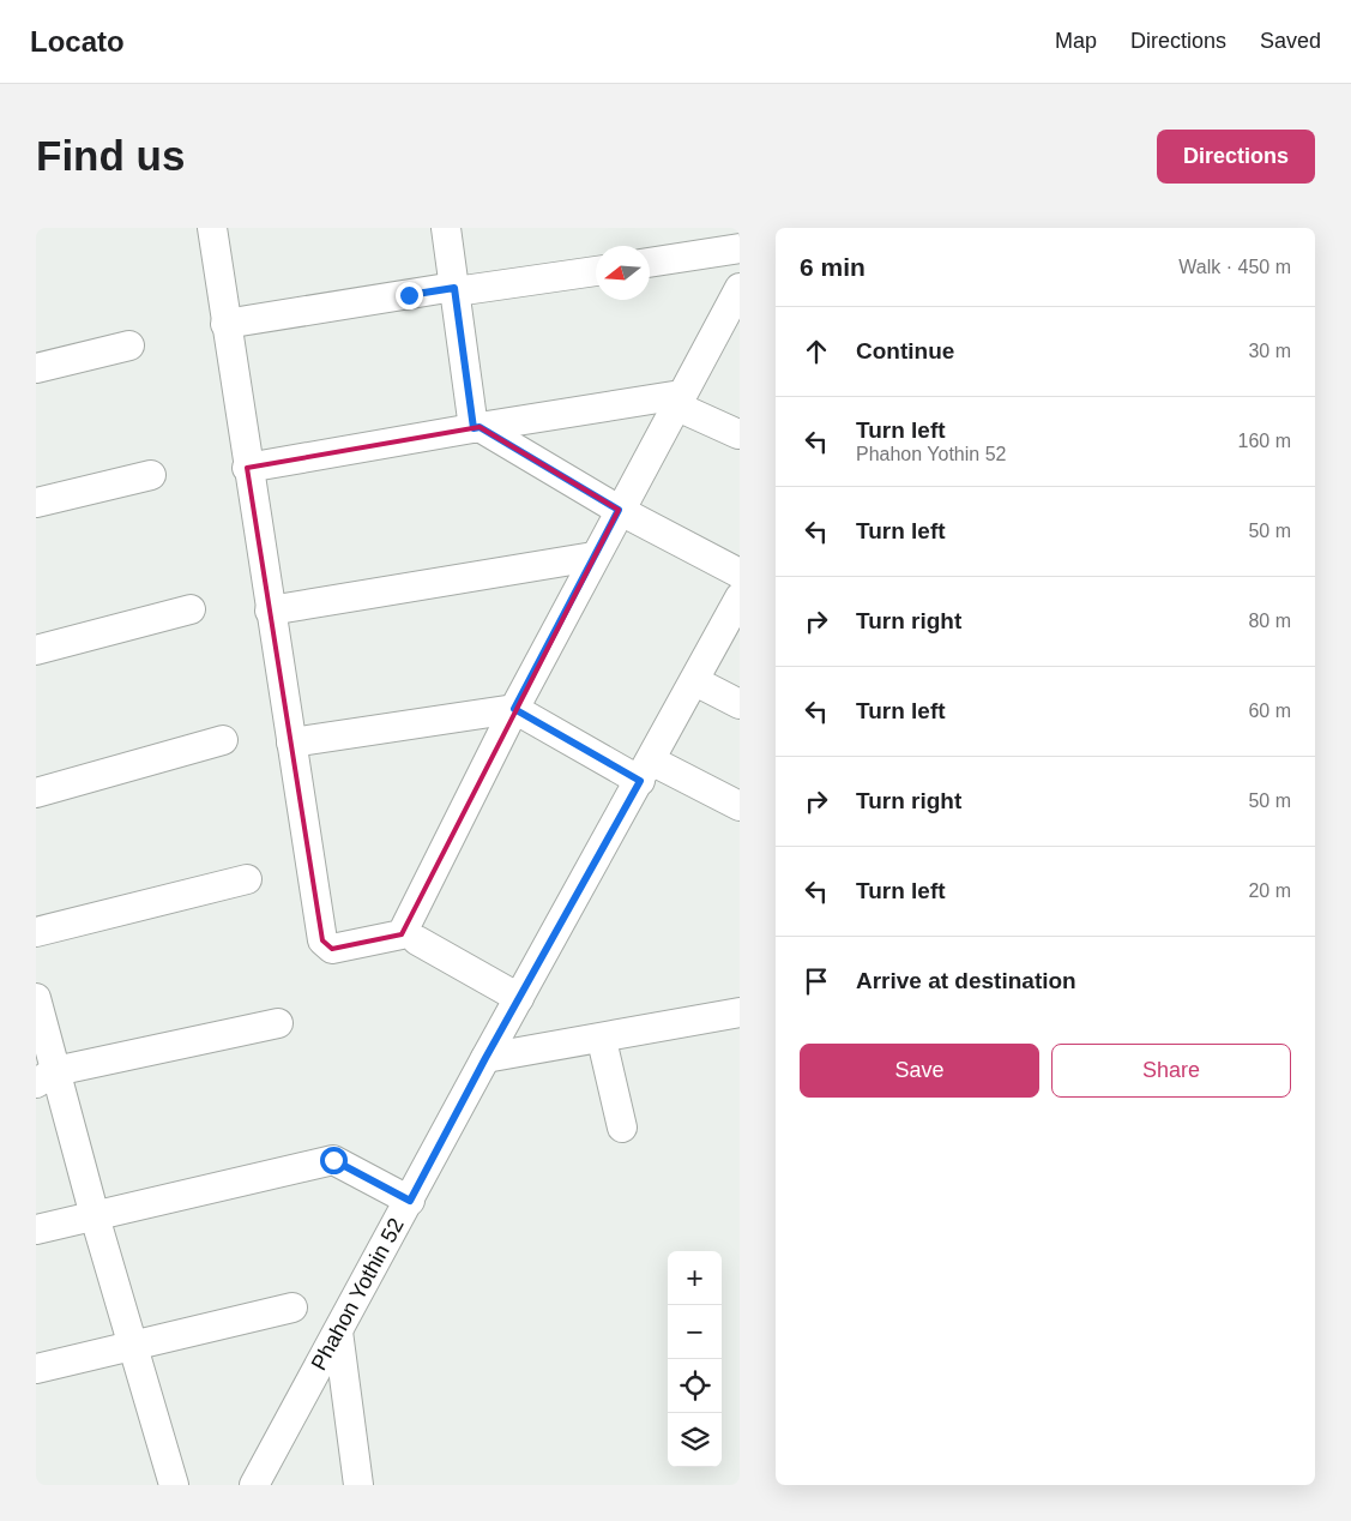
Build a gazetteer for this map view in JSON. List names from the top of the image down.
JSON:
{
  "streets": {
    "street": ["Phahon Yothin 52"]
  },
  "north": "left",
  "page": {
    "header": "Locato",
    "nav": ["Map", "Directions", "Saved"],
    "buttons": [
      "Directions",
      ["Save", "Share"]
    ],
    "title": "Find us",
    "heading": ["6 min", "Walk · 450 m"],
    "list": [
      ["Continue", "30 m"],
      ["Turn left", "Phahon Yothin 52", "160 m"],
      ["Turn left", "50 m"],
      ["Turn right", "80 m"],
      ["Turn left", "60 m"],
      ["Turn right", "50 m"],
      ["Turn left", "20 m"],
      "Arrive at destination"
    ],
    "map_buttons": ["+", "−"]
  }
}
